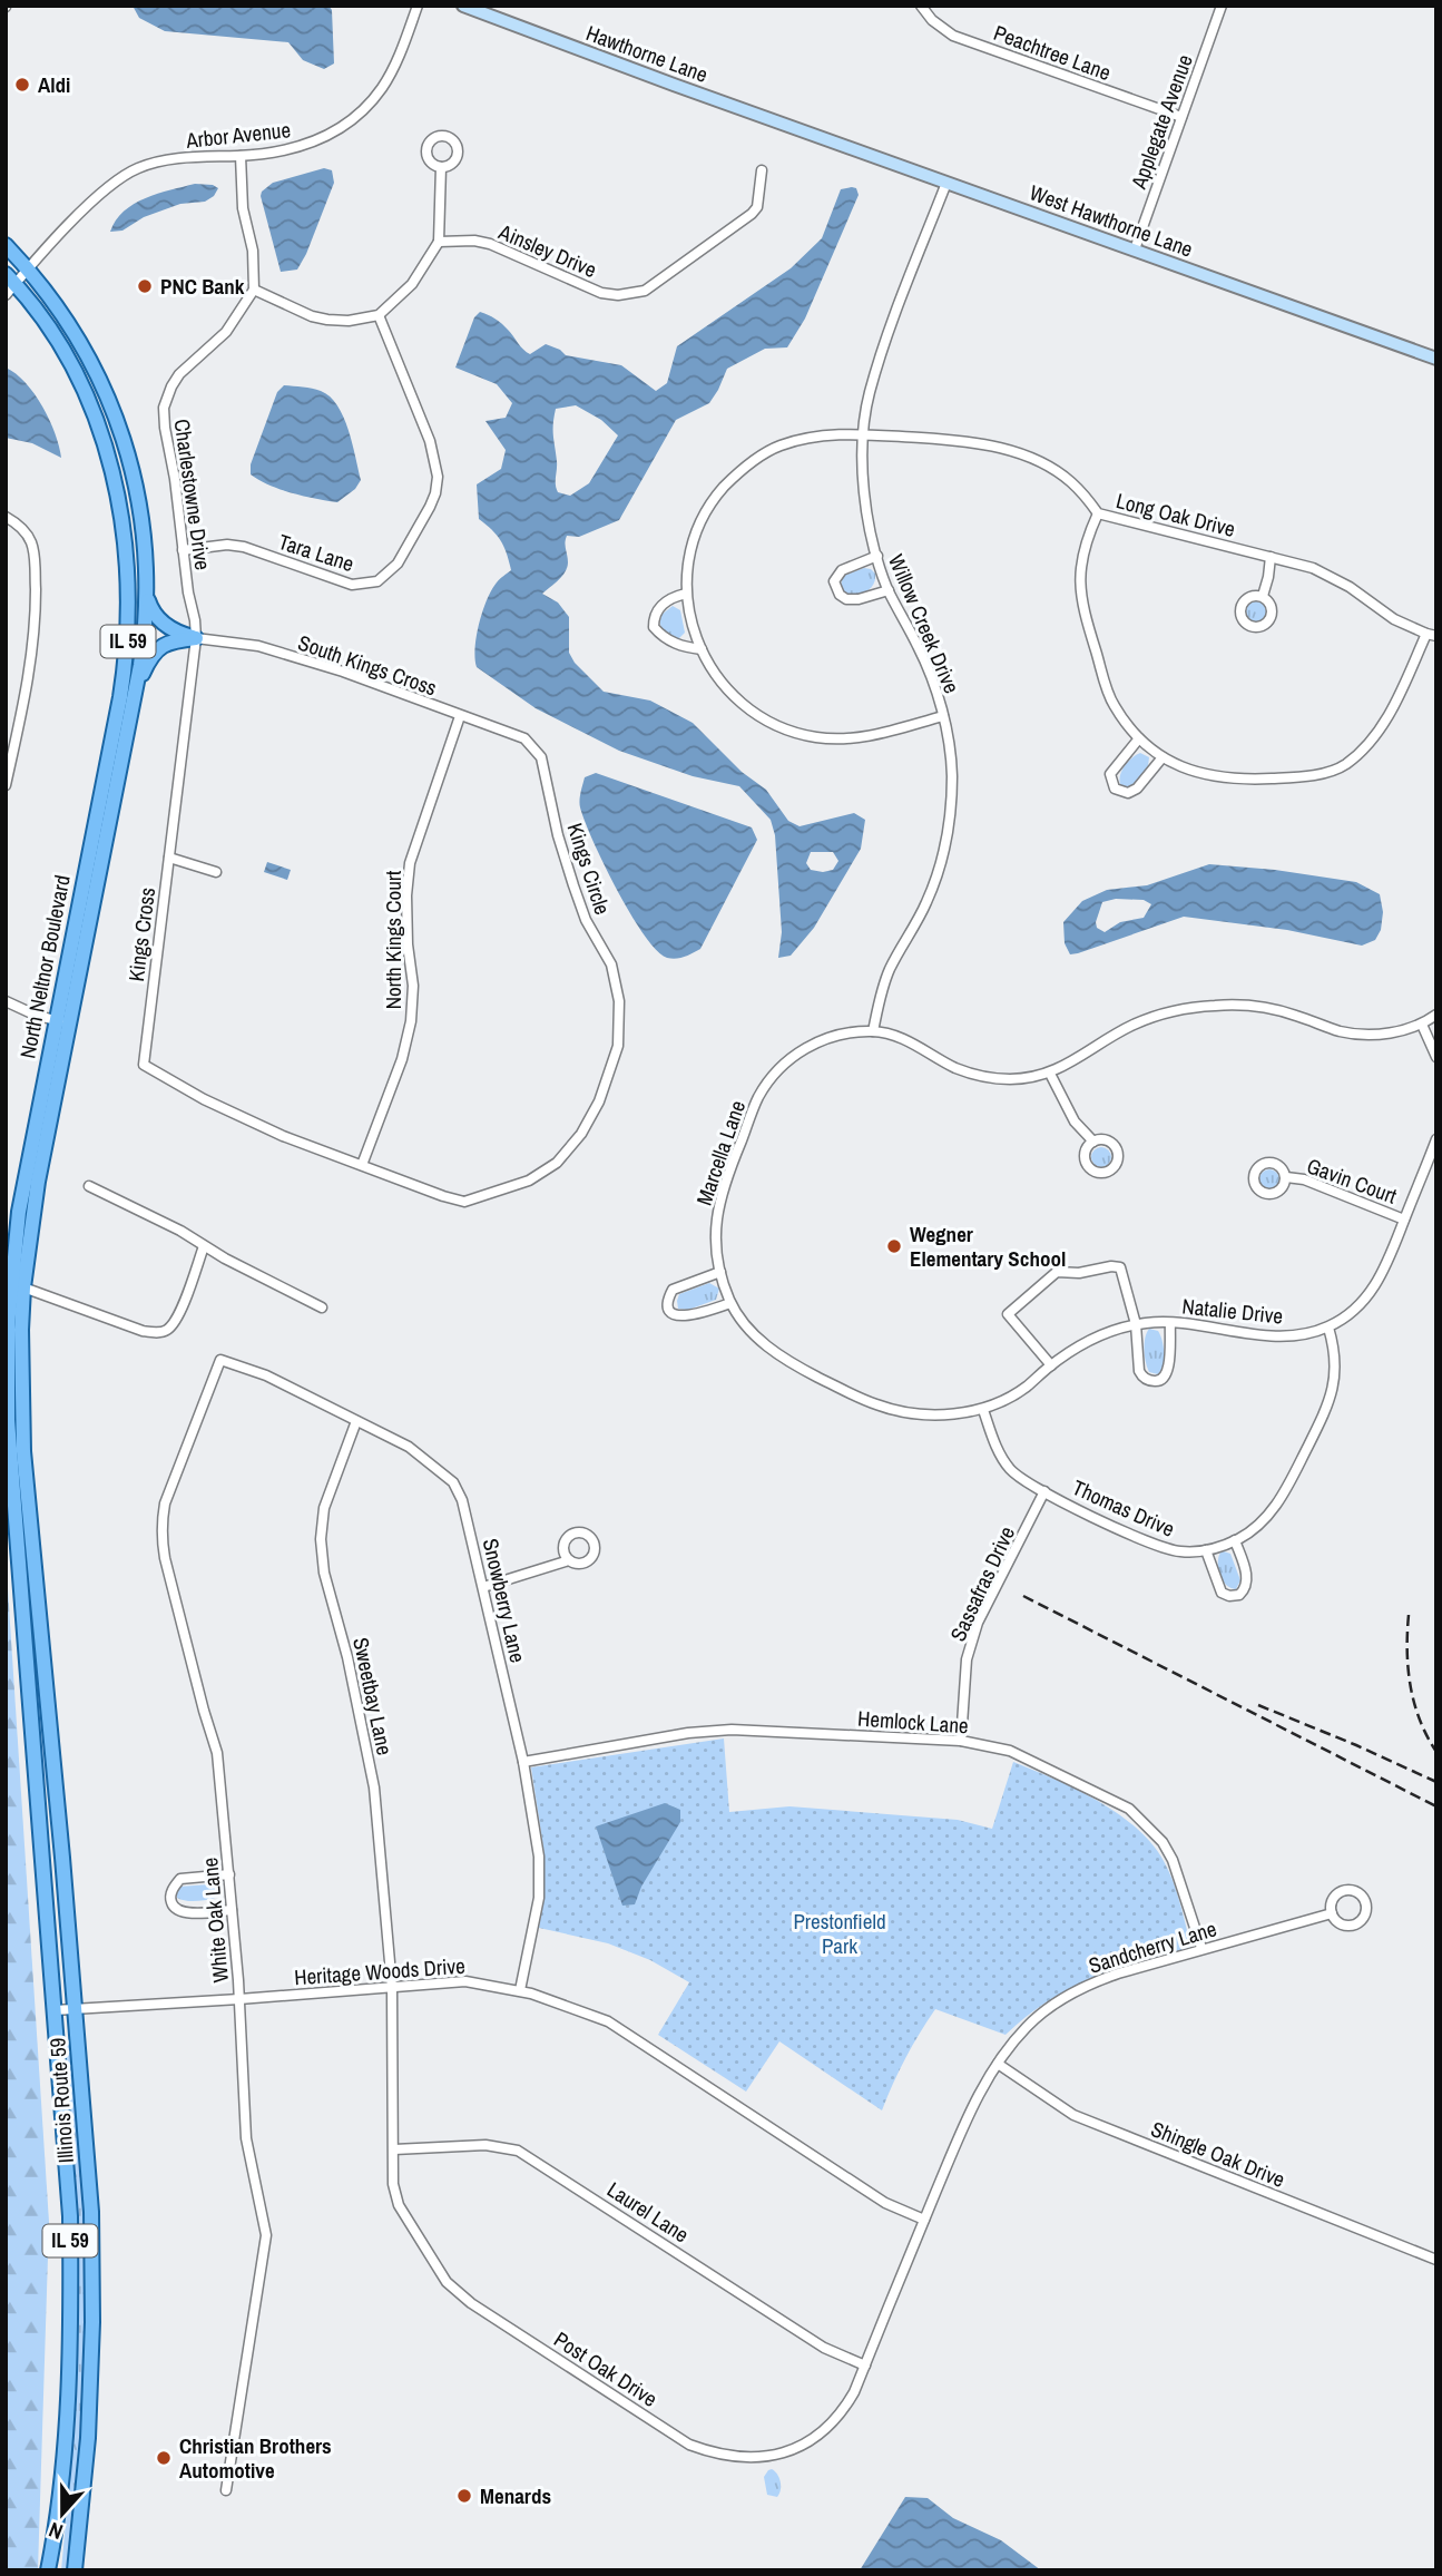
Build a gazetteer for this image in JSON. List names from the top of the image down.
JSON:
{
  "streets": {
    "main road": ["IL 59", "North Neltnor Boulevard", "Illinois Route 59"],
    "street": [
      "Peachtree Lane",
      "Hawthorne Lane",
      "Applegate Avenue",
      "Arbor Avenue",
      "West Hawthorne Lane",
      "Ainsley Drive",
      "Charlestowne Drive",
      "Long Oak Drive",
      "Tara Lane",
      "Willow Creek Drive",
      "South Kings Cross",
      "Kings Circle",
      "Kings Cross",
      "North Kings Court",
      "Marcella Lane",
      "Gavin Court",
      "Natalie Drive",
      "Thomas Drive",
      "Sassafras Drive",
      "Snowberry Lane",
      "Sweetbay Lane",
      "Hemlock Lane",
      "White Oak Lane",
      "Sandcherry Lane",
      "Heritage Woods Drive",
      "Shingle Oak Drive",
      "Laurel Lane",
      "Post Oak Drive"
    ]
  },
  "crossings": [
    ["Peachtree Lane", "Applegate Avenue"],
    ["Hawthorne Lane", "West Hawthorne Lane"],
    ["Applegate Avenue", "West Hawthorne Lane"],
    ["Arbor Avenue", "North Neltnor Boulevard"],
    ["West Hawthorne Lane", "Willow Creek Drive"],
    ["Charlestowne Drive", "Tara Lane"],
    ["Charlestowne Drive", "South Kings Cross"],
    ["Charlestowne Drive", "Kings Cross"],
    ["Long Oak Drive", "Willow Creek Drive"],
    ["Willow Creek Drive", "Marcella Lane"],
    ["South Kings Cross", "Kings Circle"],
    ["South Kings Cross", "Kings Cross"],
    ["South Kings Cross", "North Kings Court"],
    ["Kings Circle", "Kings Cross"],
    ["Kings Circle", "North Kings Court"],
    ["North Neltnor Boulevard", "Illinois Route 59"],
    ["Marcella Lane", "Natalie Drive"],
    ["Marcella Lane", "Thomas Drive"],
    ["Gavin Court", "Natalie Drive"],
    ["Natalie Drive", "Thomas Drive"],
    ["Thomas Drive", "Sassafras Drive"],
    ["Sassafras Drive", "Hemlock Lane"],
    ["Snowberry Lane", "Sweetbay Lane"],
    ["Snowberry Lane", "Hemlock Lane"],
    ["Snowberry Lane", "White Oak Lane"],
    ["Snowberry Lane", "Heritage Woods Drive"],
    ["Sweetbay Lane", "Heritage Woods Drive"],
    ["Sweetbay Lane", "Post Oak Drive"],
    ["Hemlock Lane", "Sandcherry Lane"],
    ["White Oak Lane", "Heritage Woods Drive"],
    ["Sandcherry Lane", "Heritage Woods Drive"],
    ["Sandcherry Lane", "Shingle Oak Drive"],
    ["Sandcherry Lane", "Post Oak Drive"],
    ["Heritage Woods Drive", "Illinois Route 59"],
    ["Heritage Woods Drive", "Post Oak Drive"],
    ["Laurel Lane", "Post Oak Drive"]
  ],
  "parks": ["Prestonfield Park"],
  "places": [
    "Aldi",
    "PNC Bank",
    "Wegner Elementary School",
    "Christian Brothers Automotive",
    "Menards"
  ],
  "north": "bottom"
}
